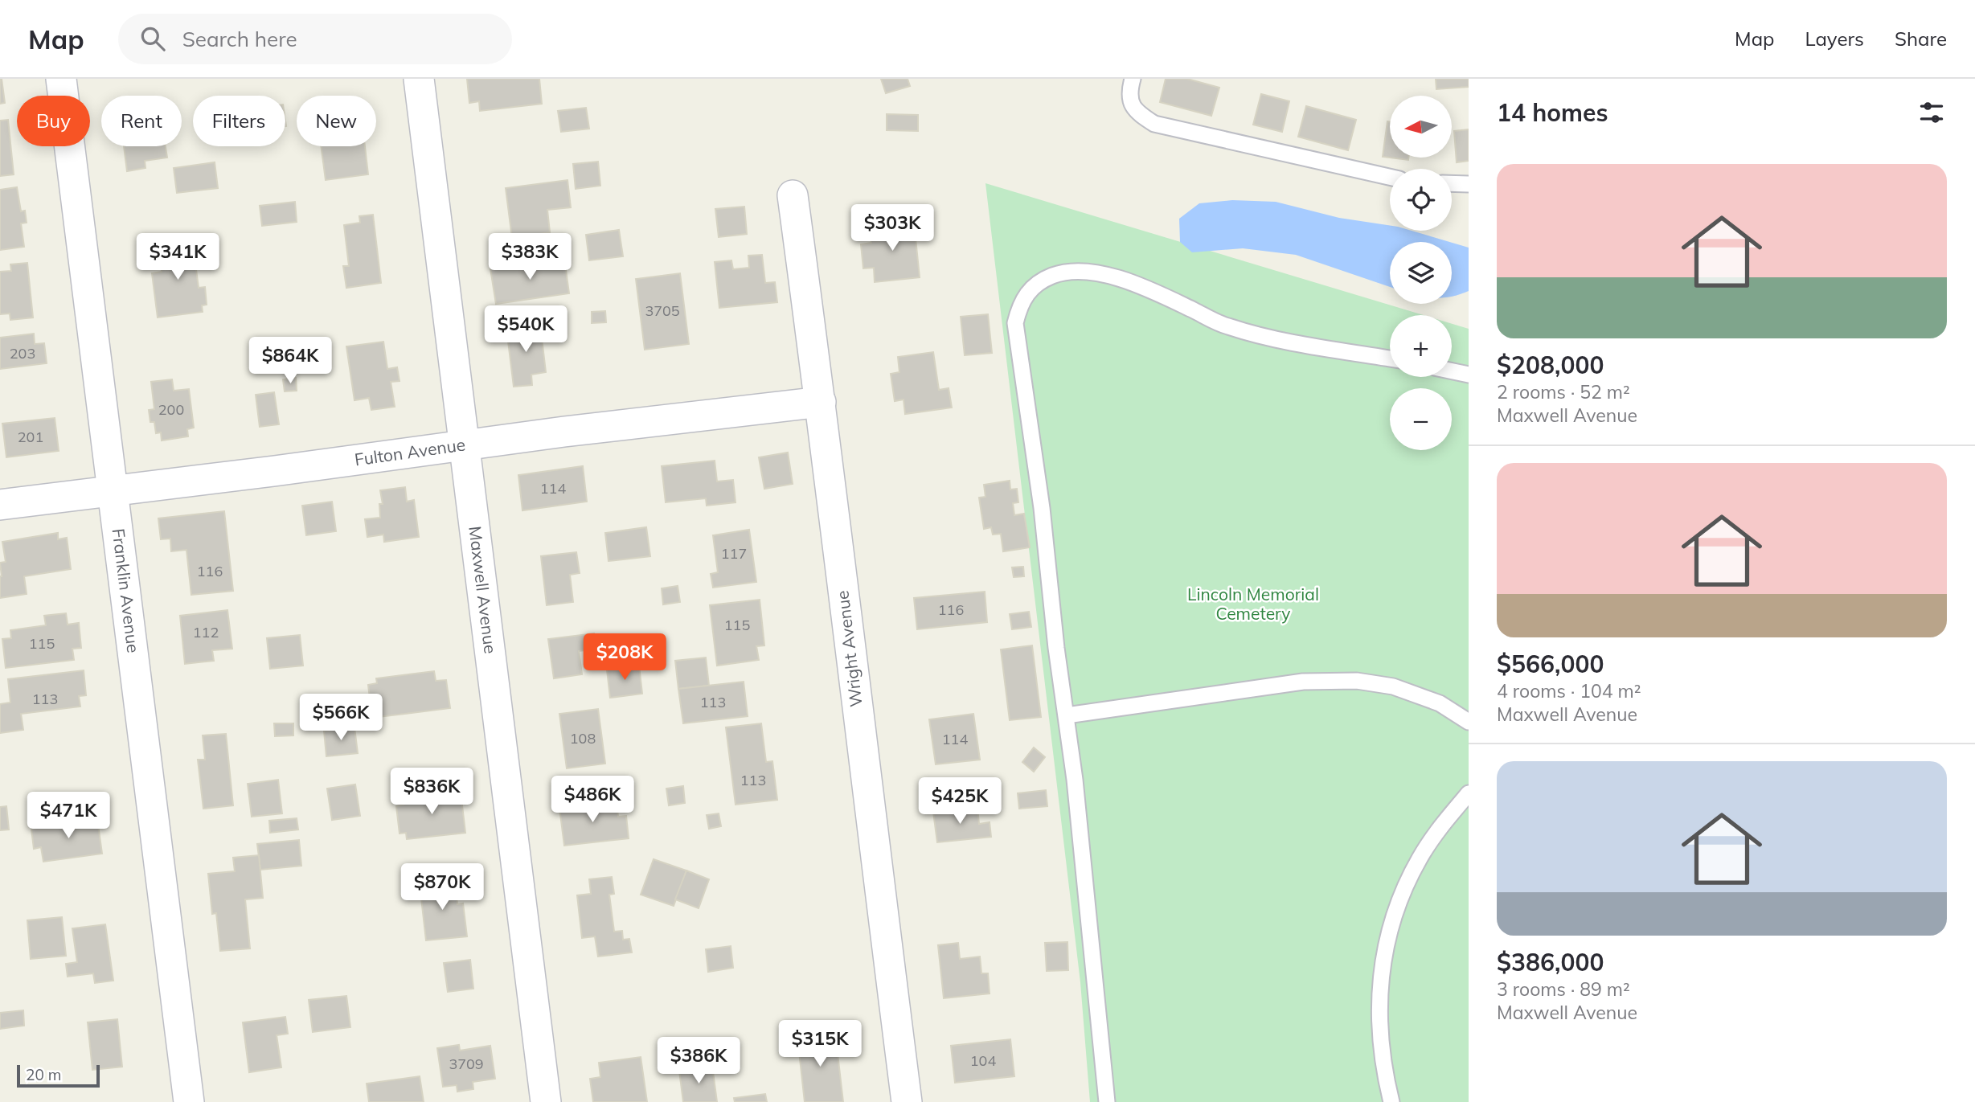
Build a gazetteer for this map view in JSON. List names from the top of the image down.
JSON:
{
  "streets": {
    "street": [
      "Fulton Avenue",
      "Maxwell Avenue",
      "Franklin Avenue",
      "Wright Avenue"
    ]
  },
  "crossings": [
    ["Fulton Avenue", "Maxwell Avenue"],
    ["Fulton Avenue", "Franklin Avenue"],
    ["Fulton Avenue", "Wright Avenue"]
  ],
  "parks": ["Lincoln Memorial Cemetery"],
  "house_numbers": [
    "3705",
    "203",
    "200",
    "201",
    "114",
    "117",
    "116",
    "116",
    "115",
    "112",
    "115",
    "113",
    "113",
    "108",
    "114",
    "113",
    "104",
    "3709"
  ],
  "scale_bar": "20 m",
  "north": "left",
  "page": {
    "header": "Map",
    "search": "Search here",
    "nav": ["Map", "Layers", "Share"],
    "heading": "14 homes",
    "map_buttons": ["+", "−"],
    "chip": [
      "Buy",
      "Rent",
      "Filters",
      "New"
    ],
    "list": [
      {
        "name": "$208,000",
        "note": "2 rooms · 52 m² · Maxwell Avenue"
      },
      {
        "name": "$566,000",
        "note": "4 rooms · 104 m² · Maxwell Avenue"
      },
      {
        "name": "$386,000",
        "note": "3 rooms · 89 m² · Maxwell Avenue"
      }
    ],
    "price": [
      "$303K",
      "$341K",
      "$383K",
      "$540K",
      "$864K",
      "$208K",
      "$566K",
      "$836K",
      "$486K",
      "$425K",
      "$471K",
      "$870K",
      "$315K",
      "$386K"
    ],
    "scale": "20 m"
  }
}
